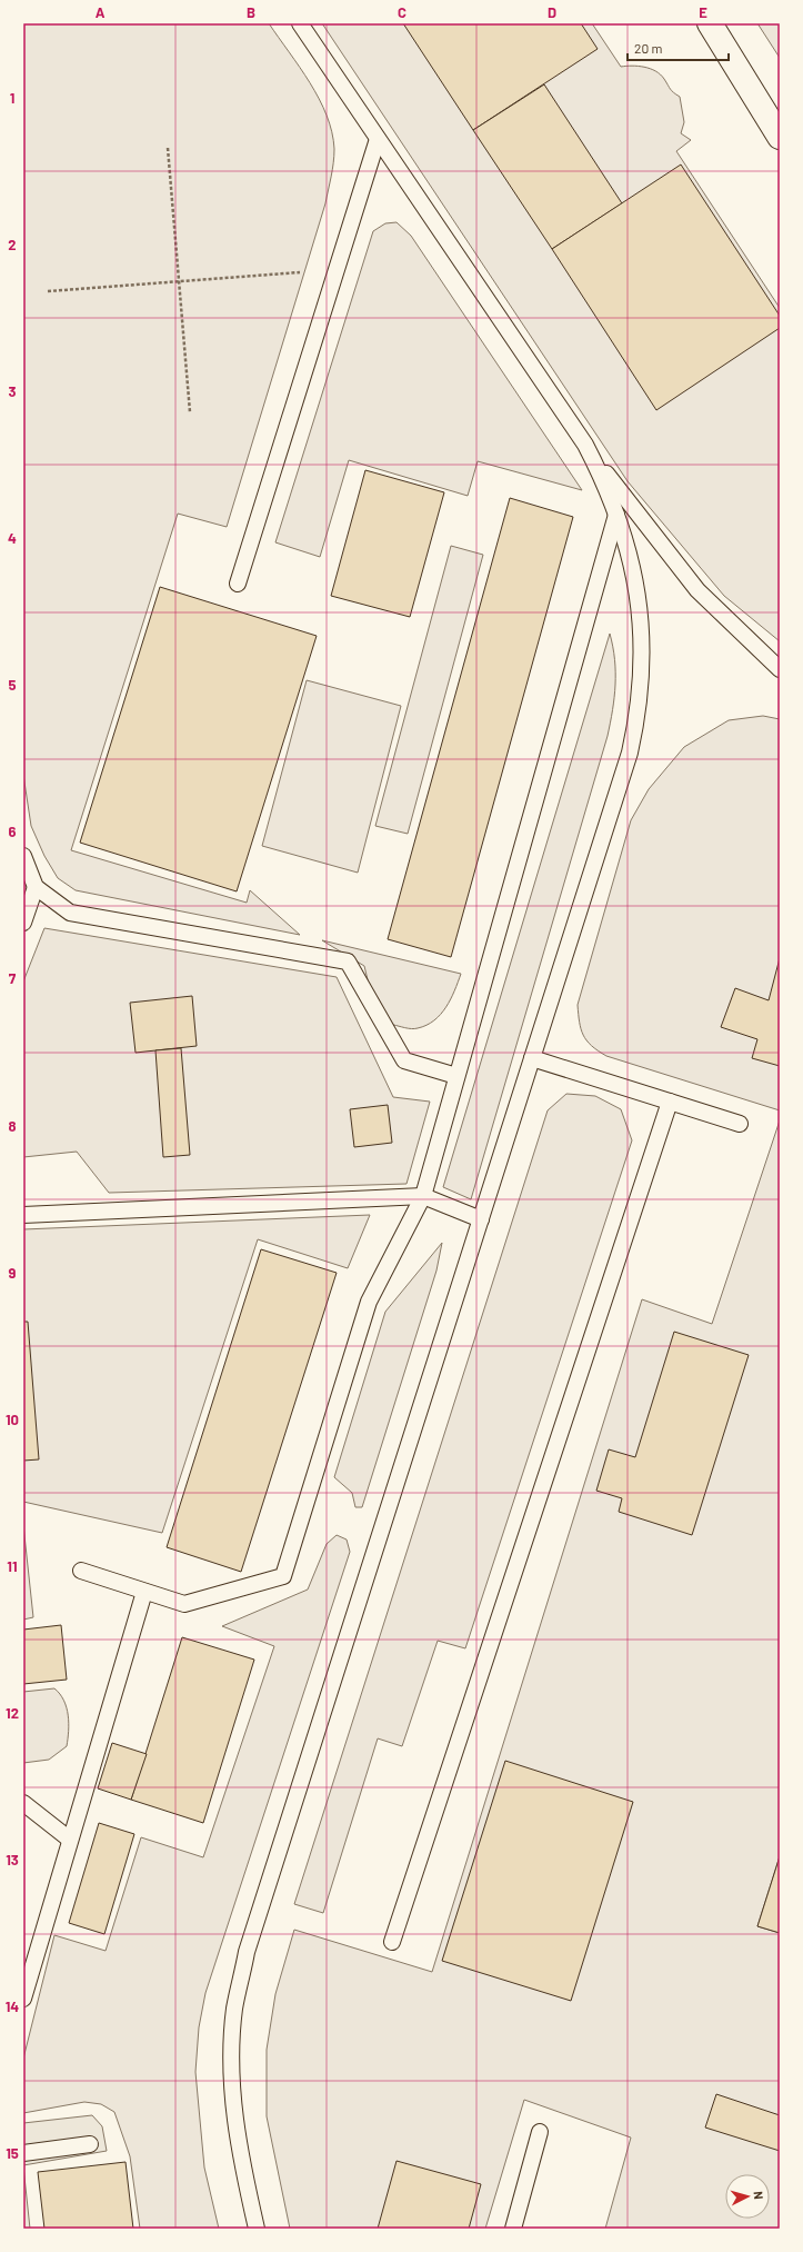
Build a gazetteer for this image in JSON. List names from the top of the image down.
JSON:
{
  "scale_bar": "20 m",
  "north": "right",
  "grid": {
    "columns": [
      "A",
      "B",
      "C",
      "D",
      "E"
    ],
    "rows": [
      "1",
      "2",
      "3",
      "4",
      "5",
      "6",
      "7",
      "8",
      "9",
      "10",
      "11",
      "12",
      "13",
      "14",
      "15"
    ]
  }
}
